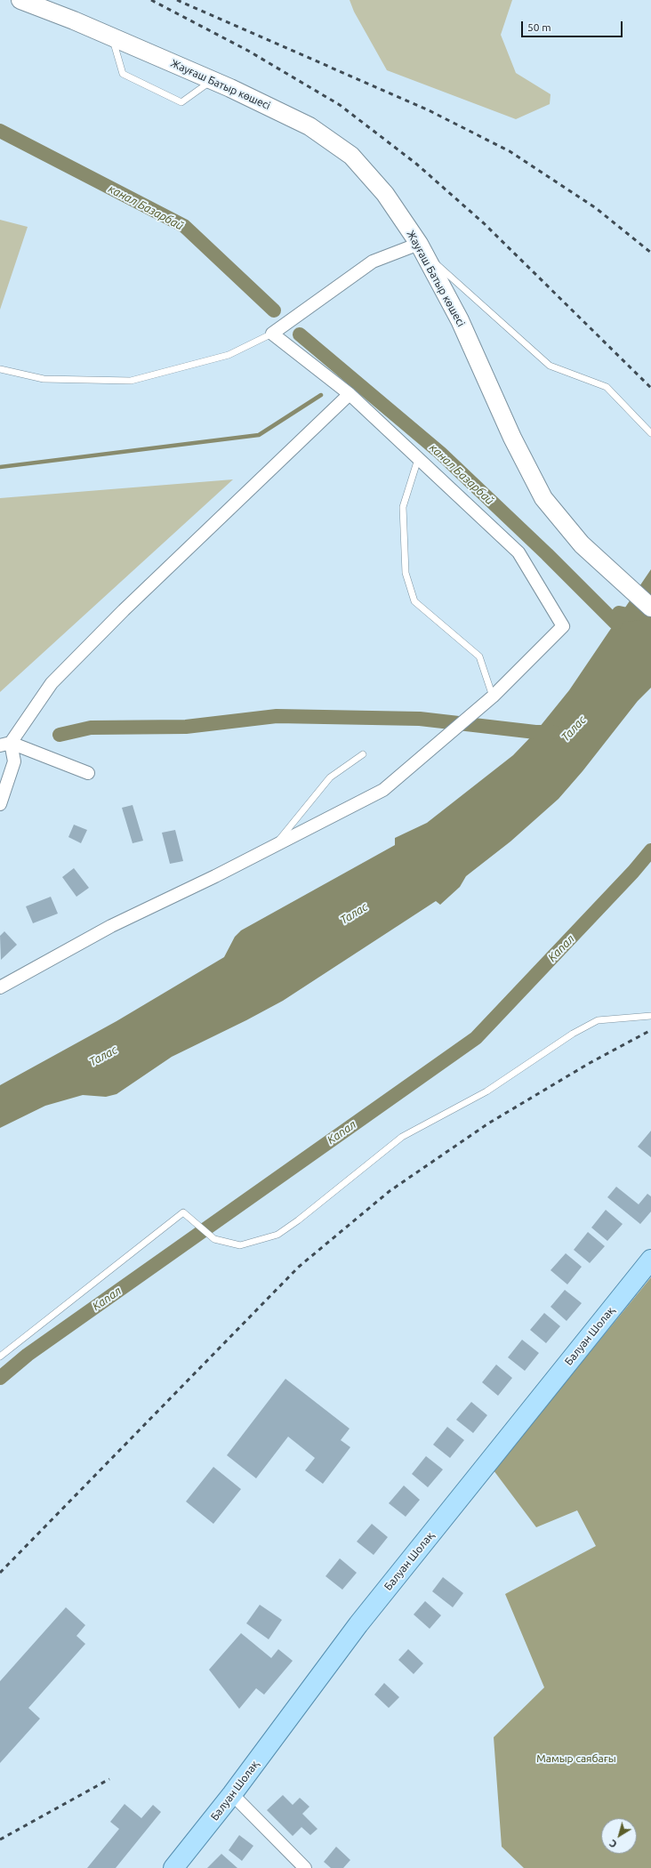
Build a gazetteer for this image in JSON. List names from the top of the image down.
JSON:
{
  "streets": {
    "main road": ["Жауғаш Батыр көшесі", "Балуан Шолақ"]
  },
  "water": ["канал Базарбай", "Талас", "Капал"],
  "parks": ["Мамыр саябағы"],
  "scale_bar": "50 m",
  "north": "bottom left"
}
